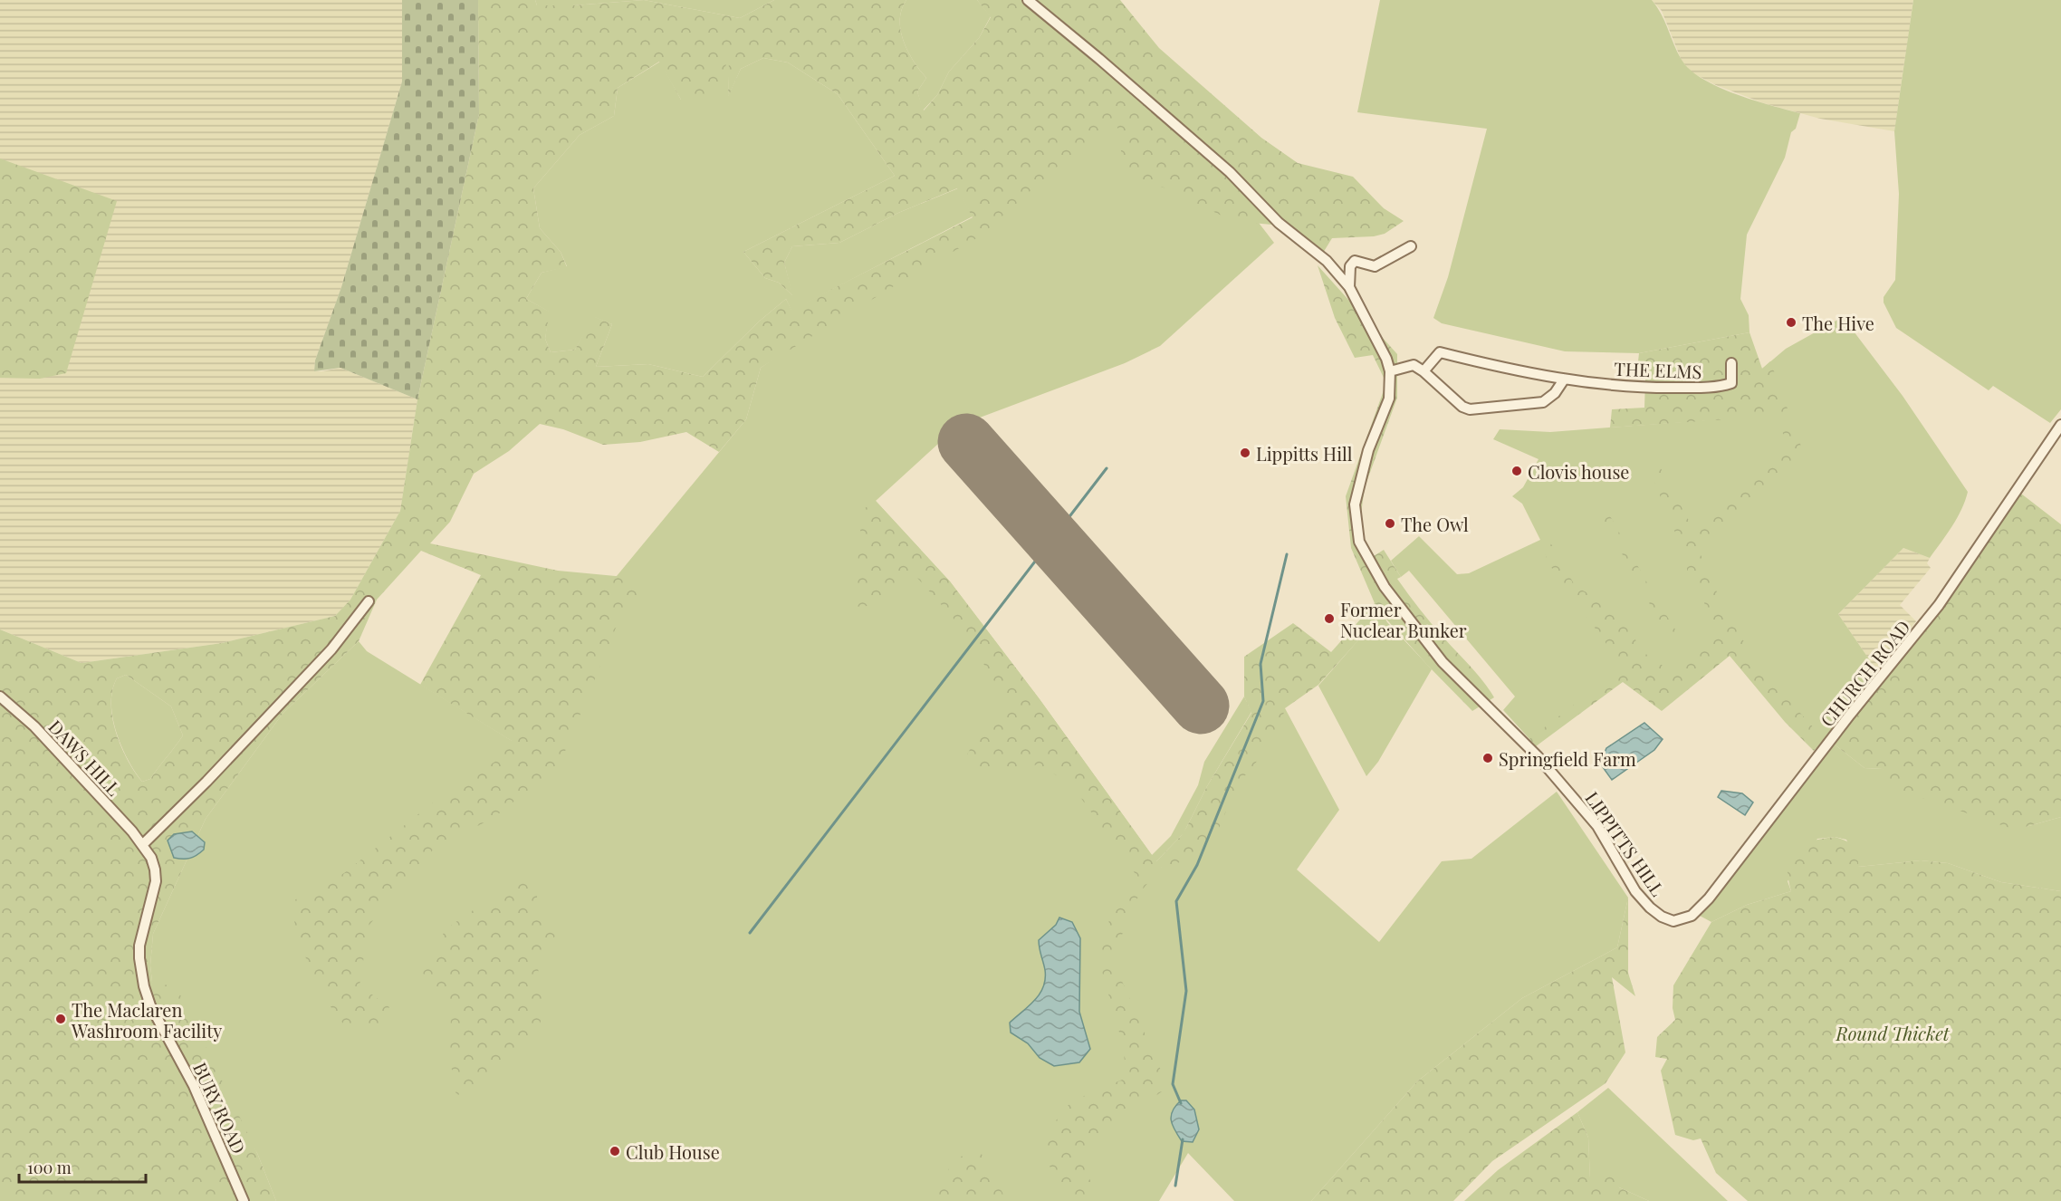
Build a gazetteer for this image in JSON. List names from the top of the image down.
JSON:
{
  "streets": {
    "street": [
      "THE ELMS",
      "CHURCH ROAD",
      "DAWS HILL",
      "LIPPITTS HILL",
      "BURY ROAD"
    ]
  },
  "crossings": [
    ["CHURCH ROAD", "LIPPITTS HILL"],
    ["DAWS HILL", "BURY ROAD"]
  ],
  "parks": ["Round Thicket"],
  "places": [
    "The Hive",
    "Lippitts Hill",
    "Clovis house",
    "The Owl",
    "Former Nuclear Bunker",
    "Springfield Farm",
    "The Maclaren Washroom Facility",
    "Club House"
  ],
  "scale_bar": "100 m"
}
